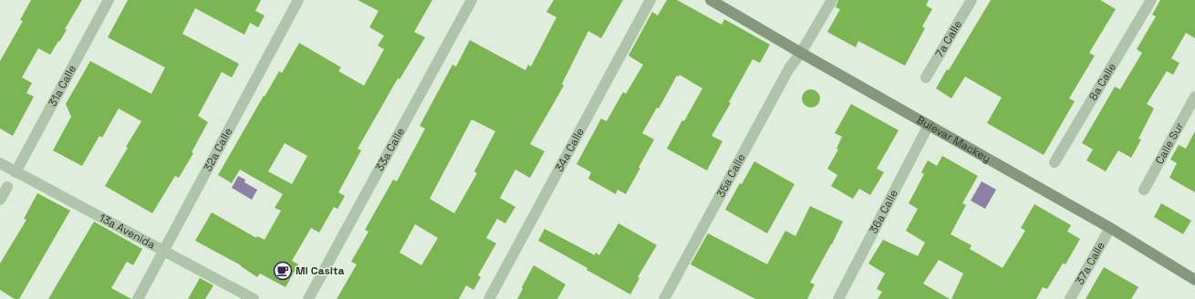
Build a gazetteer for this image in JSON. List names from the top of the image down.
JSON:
{
  "streets": {
    "main road": ["Bulevar Mackey"],
    "street": [
      "7a Calle",
      "8a Calle",
      "31a Calle",
      "Calle Sur",
      "32a Calle",
      "33a Calle",
      "34a Calle",
      "35a Calle",
      "36a Calle",
      "13a Avenida",
      "37a Calle"
    ]
  },
  "crossings": [
    ["31a Calle", "13a Avenida"],
    ["Bulevar Mackey", "35a Calle"],
    ["Bulevar Mackey", "36a Calle"],
    ["Bulevar Mackey", "37a Calle"],
    ["32a Calle", "13a Avenida"]
  ],
  "places": {
    "cafe": ["Mi Casita"]
  }
}
